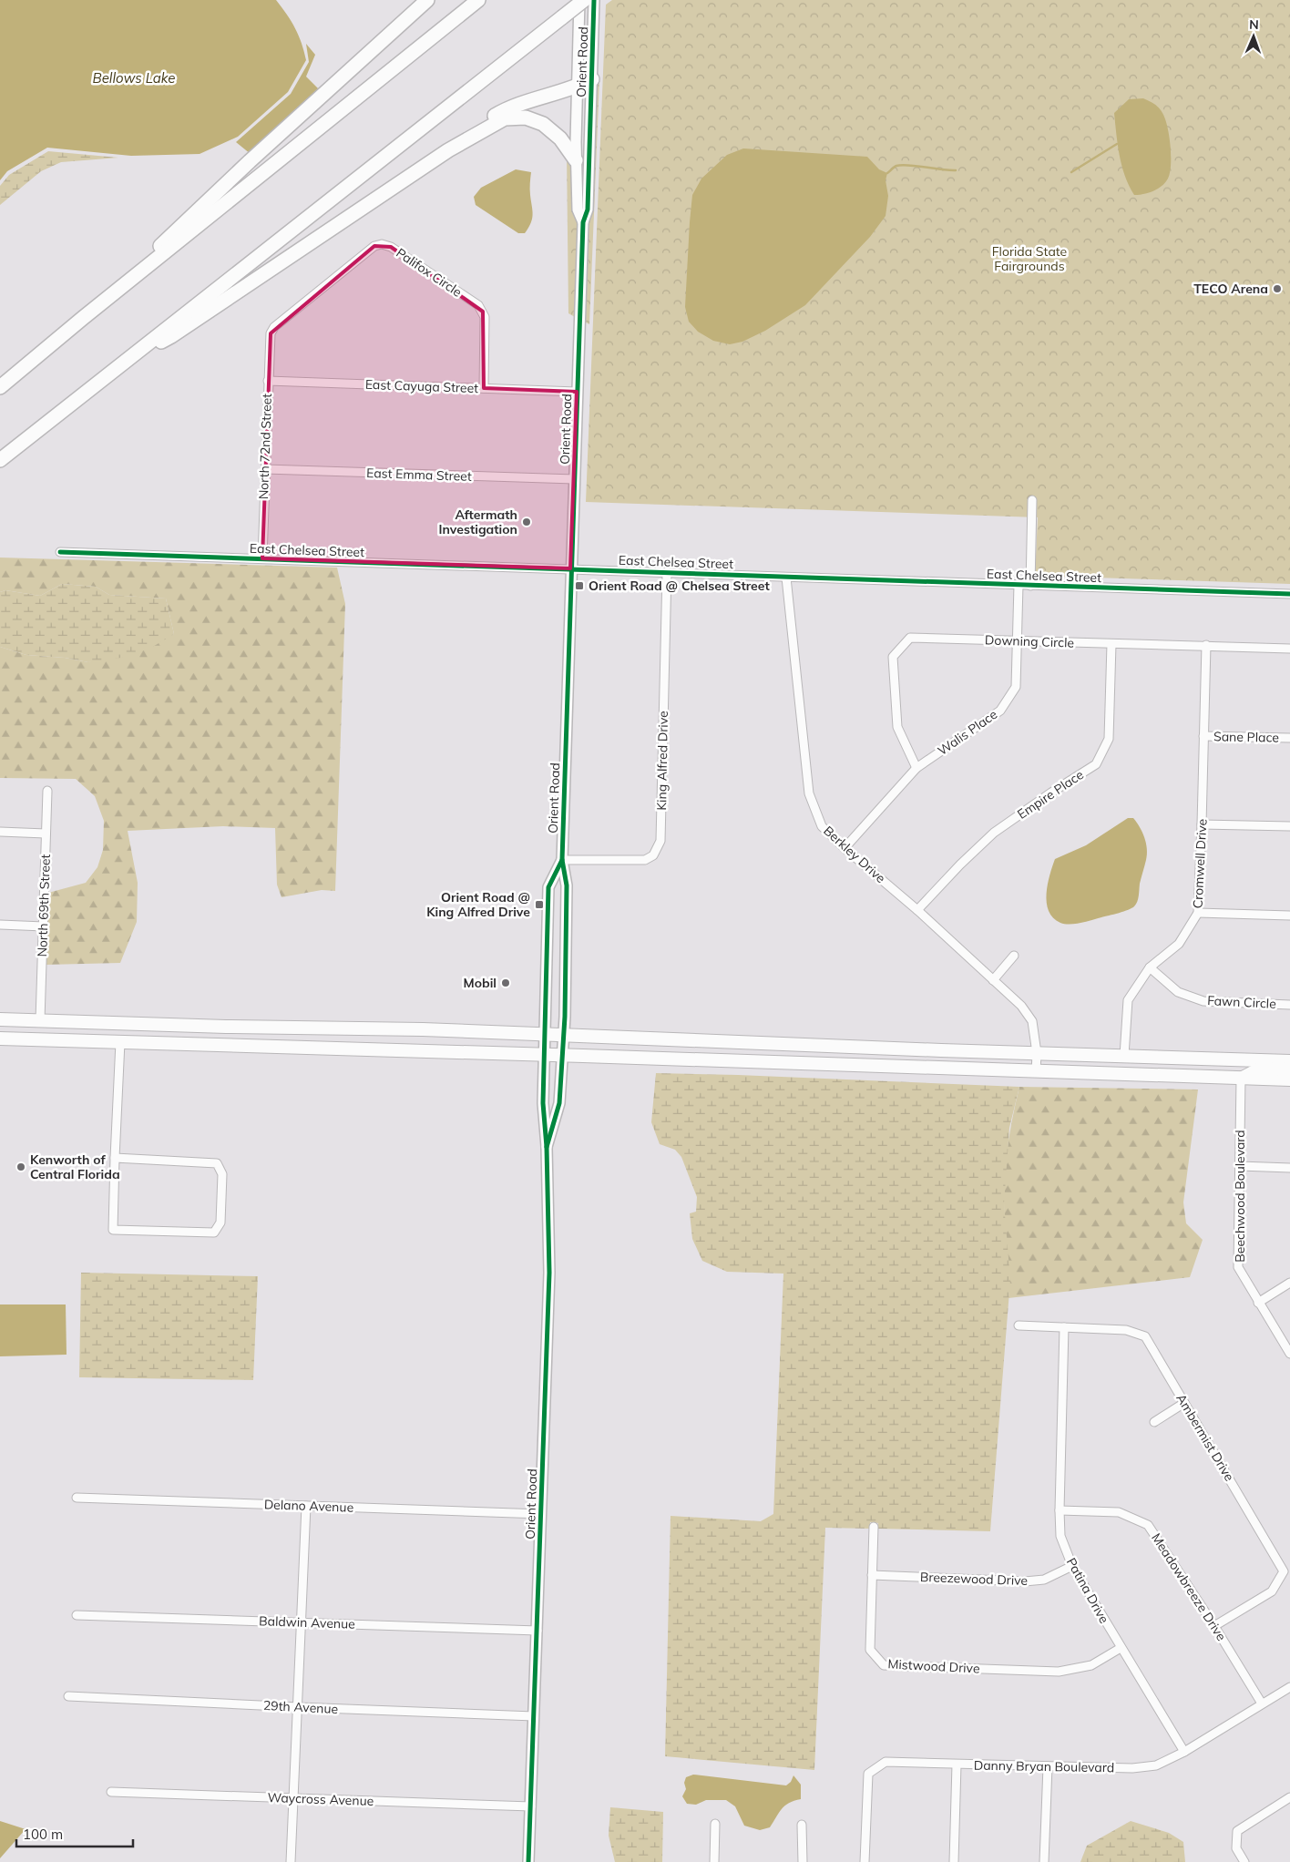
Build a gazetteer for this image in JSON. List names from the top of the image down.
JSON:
{
  "streets": {
    "street": [
      "Orient Road",
      "Palifox Circle",
      "East Cayuga Street",
      "North 72nd Street",
      "East Emma Street",
      "East Chelsea Street",
      "Downing Circle",
      "Walis Place",
      "Sane Place",
      "King Alfred Drive",
      "Empire Place",
      "Berkley Drive",
      "Cromwell Drive",
      "North 69th Street",
      "Fawn Circle",
      "Beechwood Boulevard",
      "Ambermist Drive",
      "Delano Avenue",
      "Breezewood Drive",
      "Meadowbreeze Drive",
      "Patina Drive",
      "Baldwin Avenue",
      "Mistwood Drive",
      "29th Avenue",
      "Danny Bryan Boulevard",
      "Waycross Avenue"
    ]
  },
  "crossings": [
    ["Orient Road", "East Cayuga Street"],
    ["Orient Road", "East Emma Street"],
    ["Orient Road", "East Chelsea Street"],
    ["Orient Road", "King Alfred Drive"],
    ["Orient Road", "Delano Avenue"],
    ["Orient Road", "Baldwin Avenue"],
    ["Orient Road", "29th Avenue"],
    ["Orient Road", "Waycross Avenue"],
    ["Palifox Circle", "East Cayuga Street"],
    ["Palifox Circle", "North 72nd Street"],
    ["East Cayuga Street", "North 72nd Street"],
    ["North 72nd Street", "East Emma Street"],
    ["North 72nd Street", "East Chelsea Street"],
    ["East Chelsea Street", "Walis Place"],
    ["East Chelsea Street", "King Alfred Drive"],
    ["East Chelsea Street", "Berkley Drive"],
    ["Downing Circle", "Walis Place"],
    ["Downing Circle", "Empire Place"],
    ["Downing Circle", "Cromwell Drive"],
    ["Walis Place", "Berkley Drive"],
    ["Sane Place", "Cromwell Drive"],
    ["Empire Place", "Berkley Drive"],
    ["Cromwell Drive", "Fawn Circle"],
    ["Ambermist Drive", "Meadowbreeze Drive"],
    ["Ambermist Drive", "Patina Drive"],
    ["Breezewood Drive", "Patina Drive"],
    ["Breezewood Drive", "Mistwood Drive"],
    ["Meadowbreeze Drive", "Patina Drive"],
    ["Meadowbreeze Drive", "Danny Bryan Boulevard"],
    ["Patina Drive", "Mistwood Drive"],
    ["Patina Drive", "Danny Bryan Boulevard"]
  ],
  "water": ["Bellows Lake"],
  "parks": ["Florida State Fairgrounds"],
  "places": {
    "other": [
      "TECO Arena",
      "Aftermath Investigation",
      "Mobil",
      "Kenworth of Central Florida"
    ],
    "transit": ["Orient Road @ Chelsea Street", "Orient Road @ King Alfred Drive"]
  },
  "scale_bar": "100 m",
  "north": "top"
}
